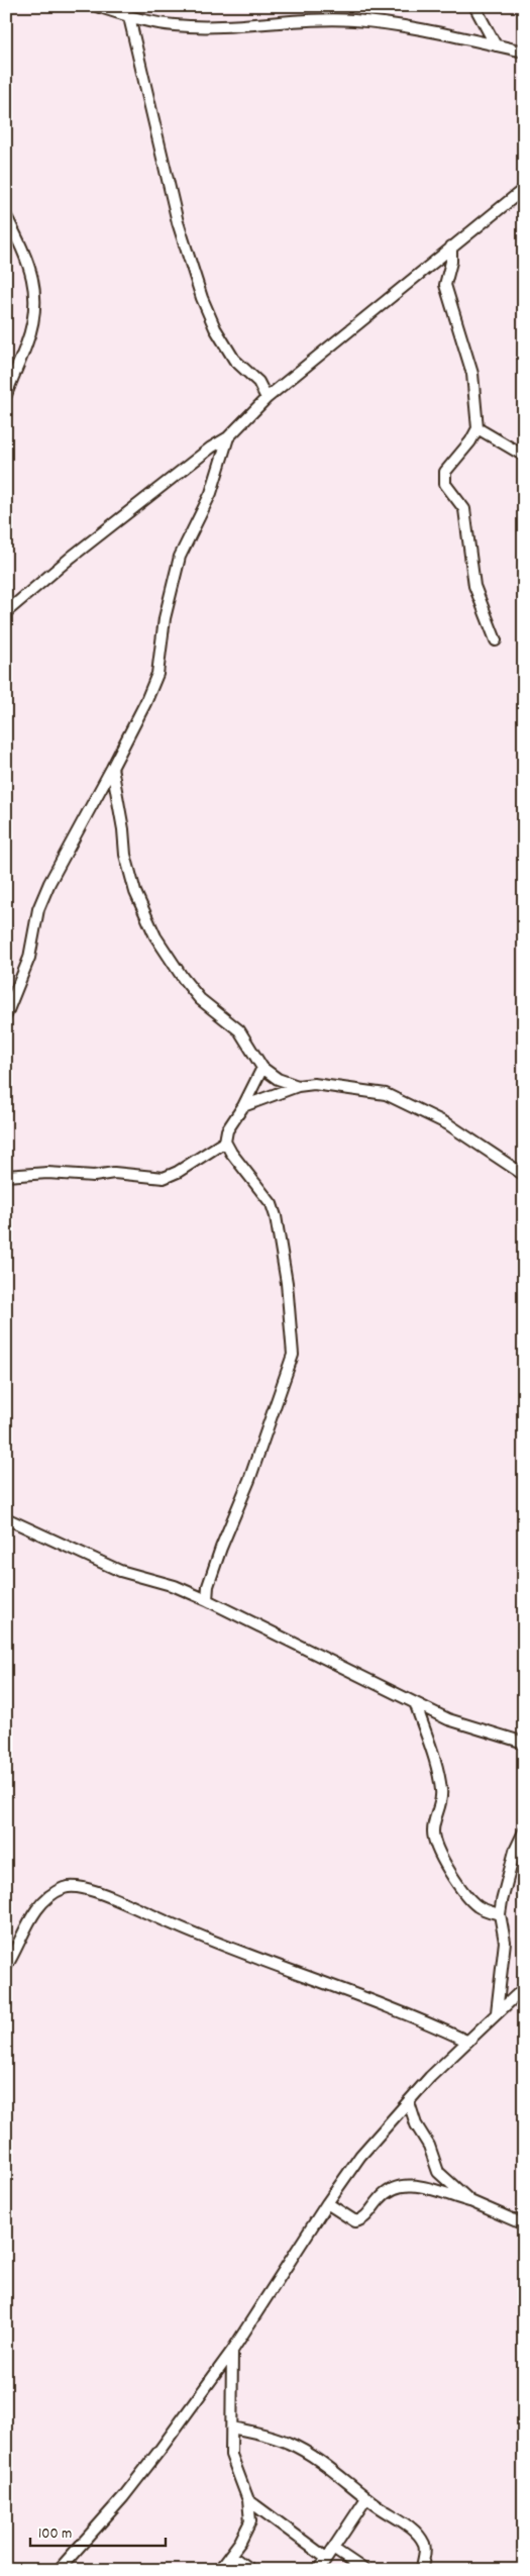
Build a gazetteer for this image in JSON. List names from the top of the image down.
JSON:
{
  "scale_bar": "100 m"
}
